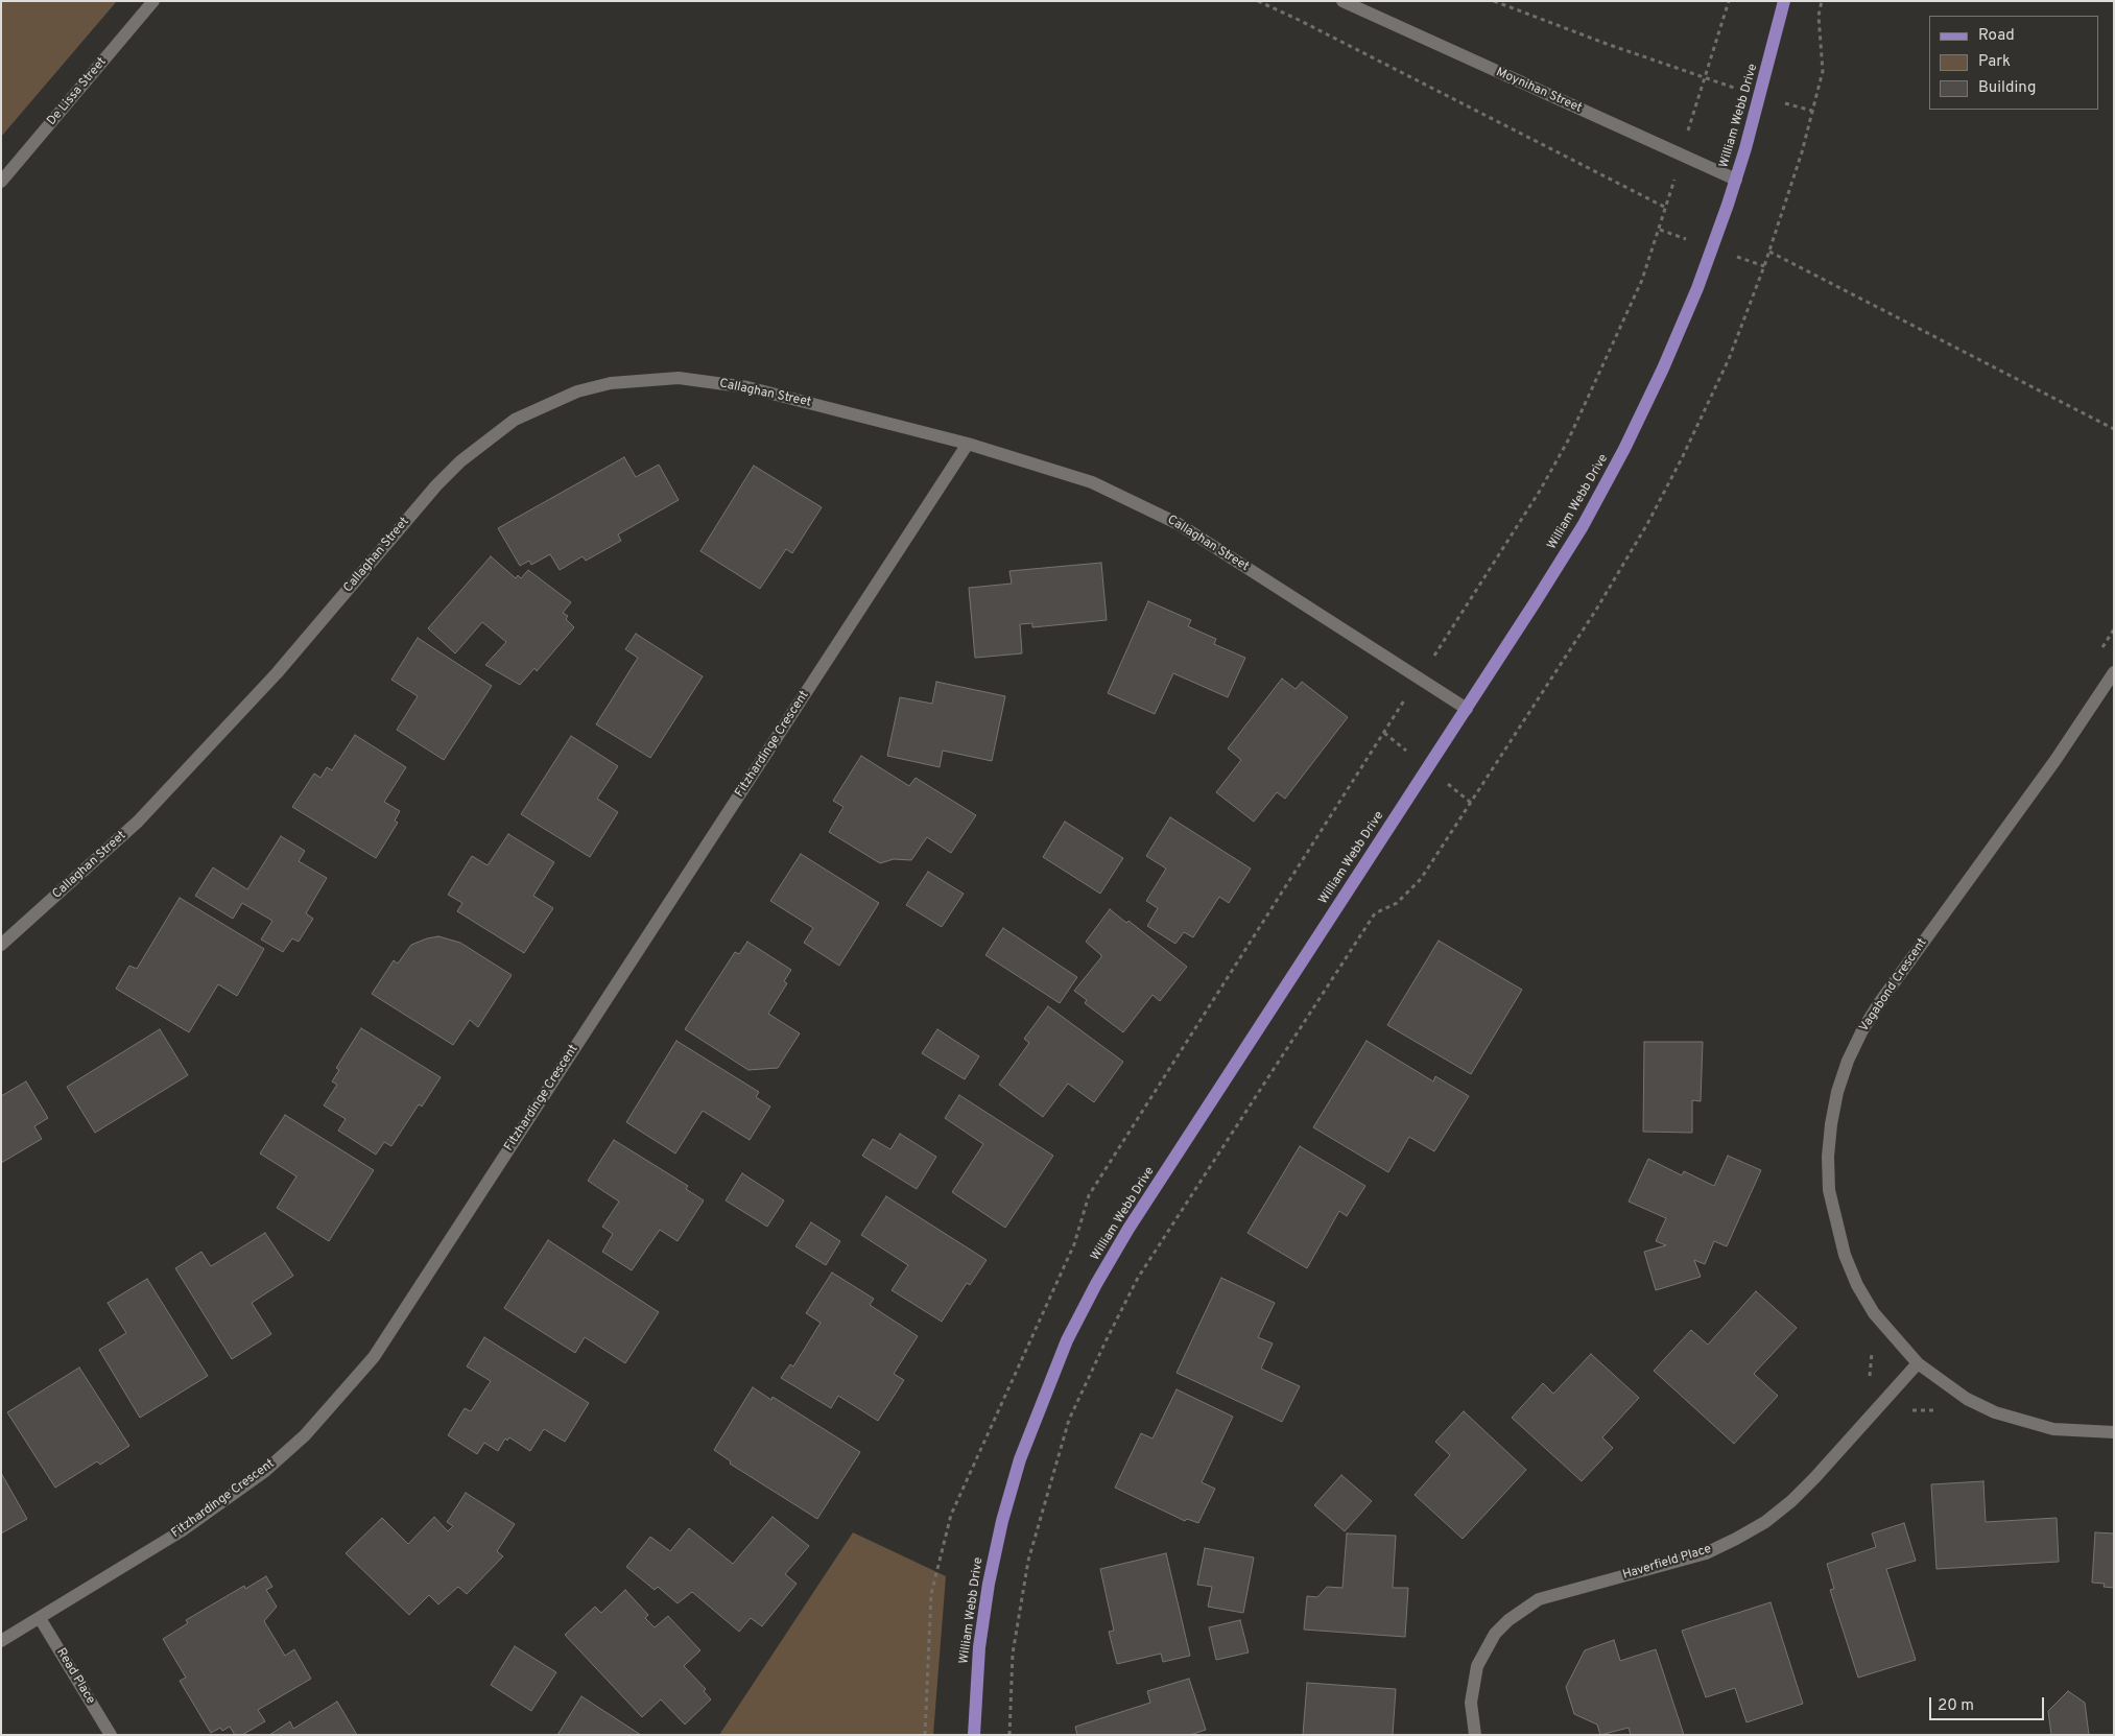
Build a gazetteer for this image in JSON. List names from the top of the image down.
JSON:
{
  "streets": {
    "main road": ["William Webb Drive"],
    "street": [
      "Moynihan Street",
      "De Lissa Street",
      "Callaghan Street",
      "Fitzhardinge Crescent",
      "Vagabond Crescent",
      "Haverfield Place",
      "Read Place"
    ]
  },
  "crossings": [
    ["Moynihan Street", "William Webb Drive"],
    ["William Webb Drive", "Callaghan Street"],
    ["Callaghan Street", "Fitzhardinge Crescent"],
    ["Fitzhardinge Crescent", "Read Place"],
    ["Vagabond Crescent", "Haverfield Place"]
  ],
  "legend": ["Road", "Park", "Building"],
  "scale_bar": "20 m"
}
